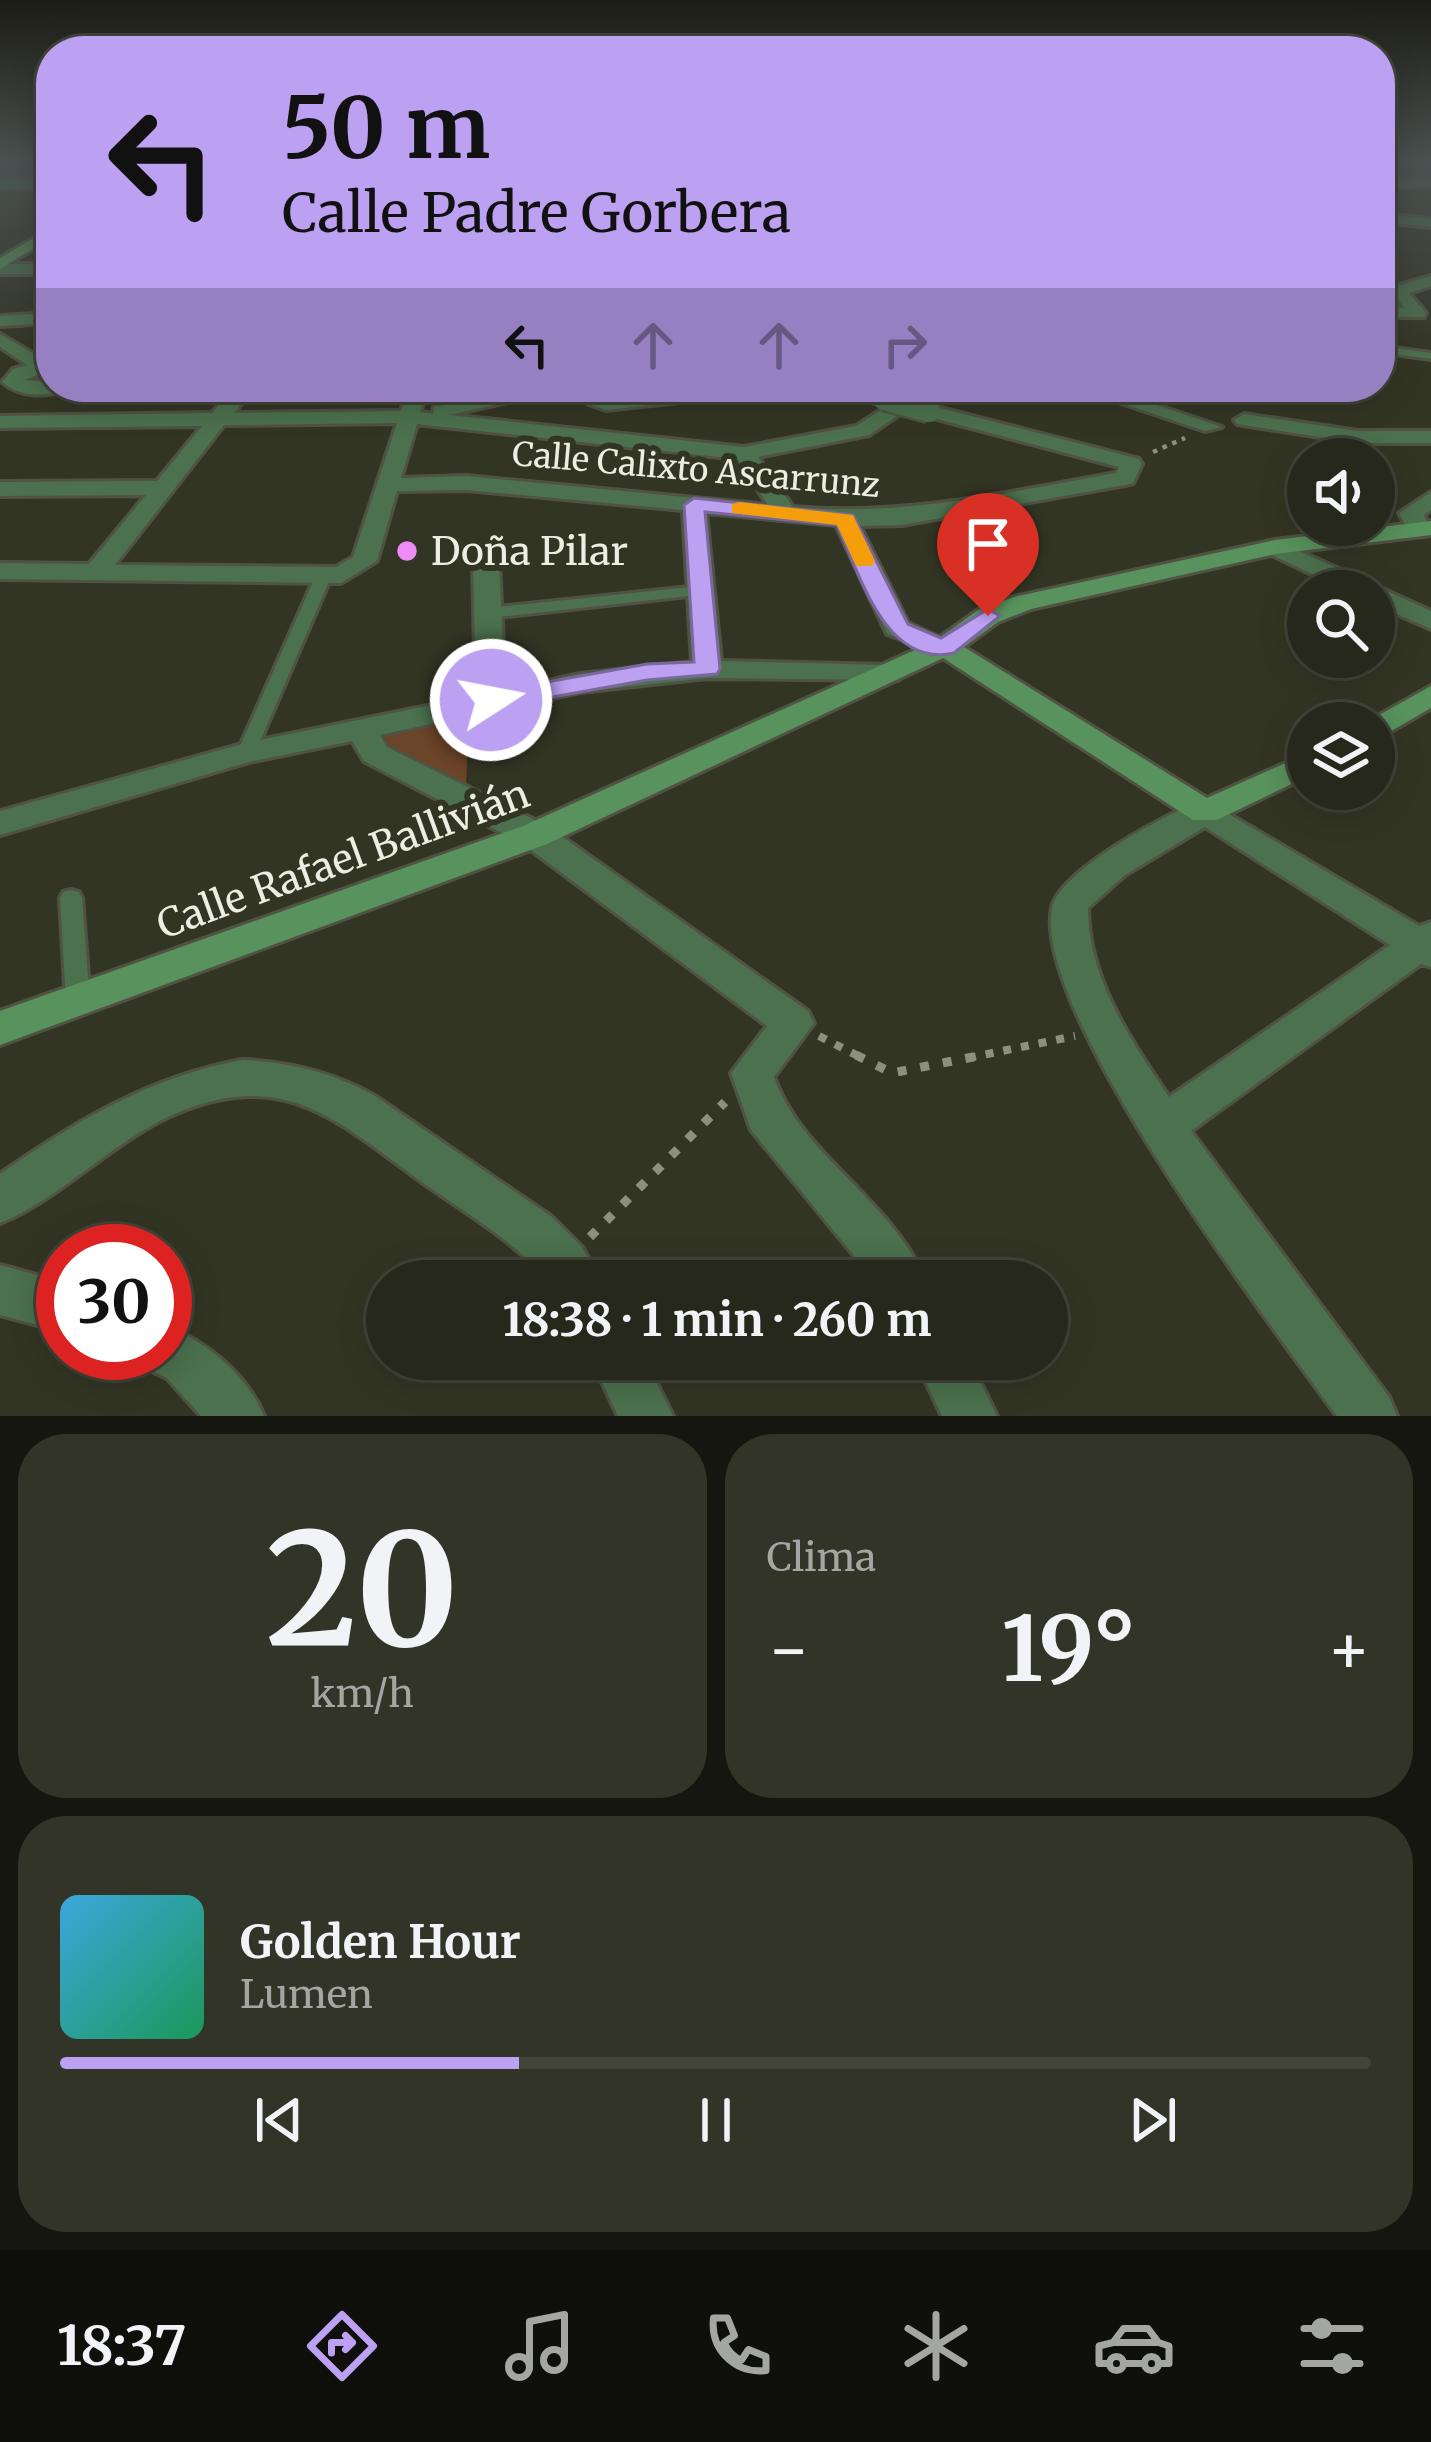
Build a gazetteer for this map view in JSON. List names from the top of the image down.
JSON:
{
  "streets": {
    "street": ["Calle Calixto Ascarrunz", "Calle Rafael Ballivián"]
  },
  "places": ["Doña Pilar"],
  "page": {
    "turn": ["50 m", "Calle Padre Gorbera"],
    "limit": "30",
    "trip": "18:38 · 1 min · 260 m",
    "tile": [
      ["20", "km/h"],
      "Clima"
    ],
    "heat": ["−", "19°", "+"],
    "song": ["Golden Hour", "Lumen"],
    "tabs": "18:37"
  }
}
